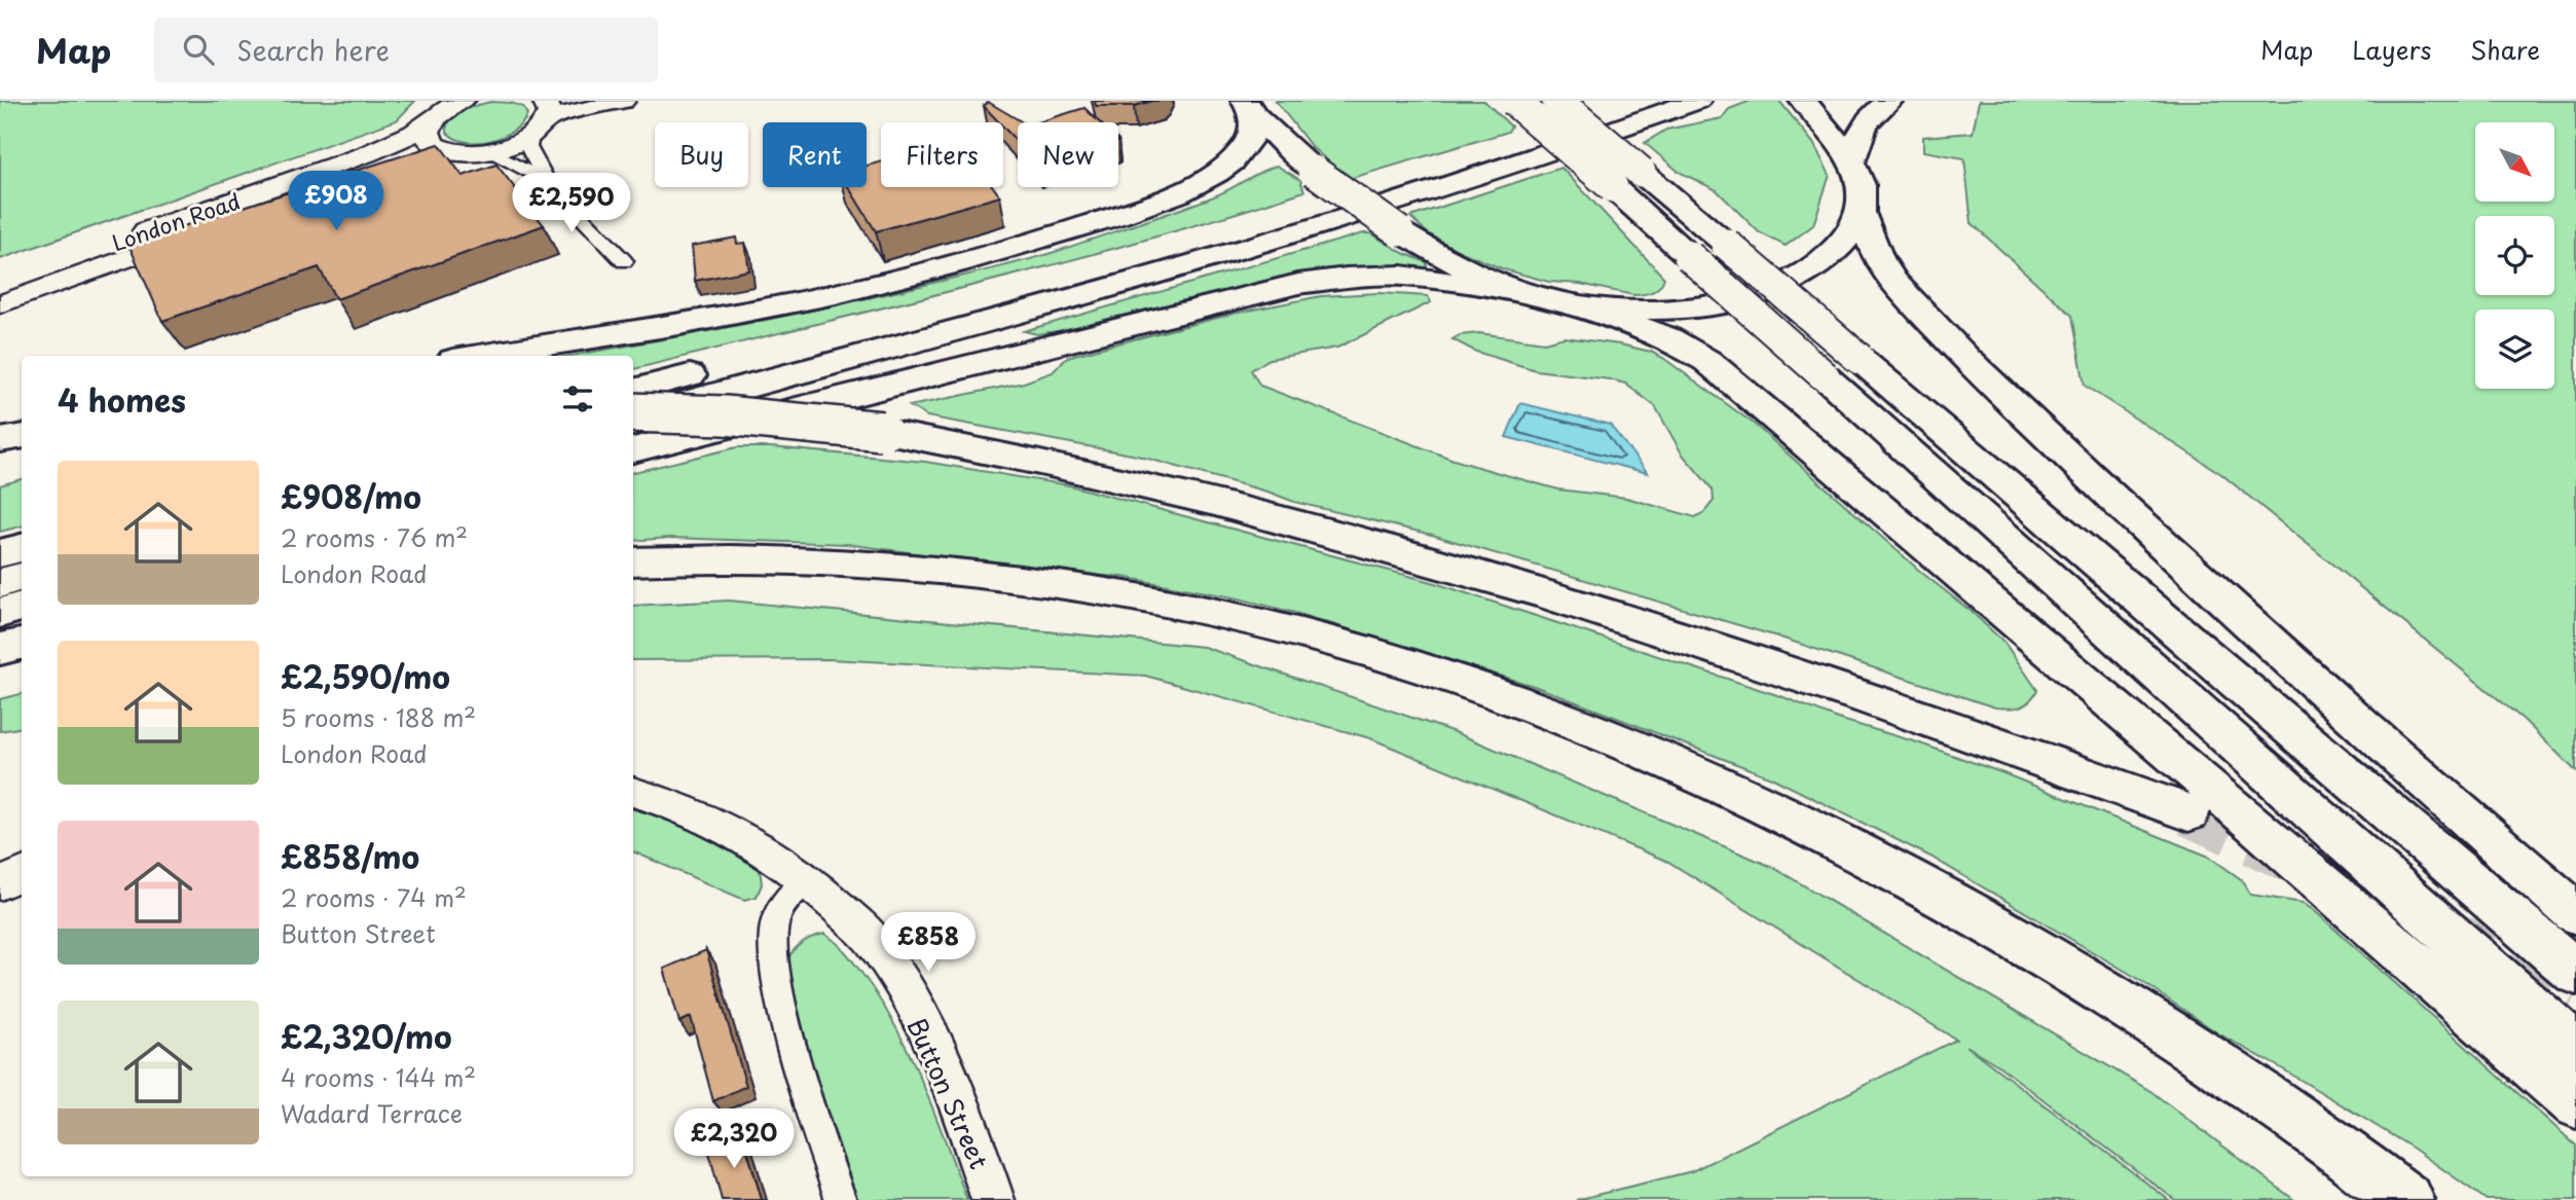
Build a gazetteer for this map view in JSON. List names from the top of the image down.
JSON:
{
  "streets": {
    "main road": ["London Road"],
    "street": ["Button Street"]
  },
  "north": "bottom right",
  "page": {
    "header": "Map",
    "search": "Search here",
    "nav": ["Map", "Layers", "Share"],
    "chip": [
      "Buy",
      "Rent",
      "Filters",
      "New"
    ],
    "price": [
      "£908",
      "£2,590",
      "£858",
      "£2,320"
    ],
    "heading": "4 homes",
    "list": [
      {
        "name": "£908/mo",
        "note": "2 rooms · 76 m² · London Road"
      },
      {
        "name": "£2,590/mo",
        "note": "5 rooms · 188 m² · London Road"
      },
      {
        "name": "£858/mo",
        "note": "2 rooms · 74 m² · Button Street"
      },
      {
        "name": "£2,320/mo",
        "note": "4 rooms · 144 m² · Wadard Terrace"
      }
    ]
  }
}
